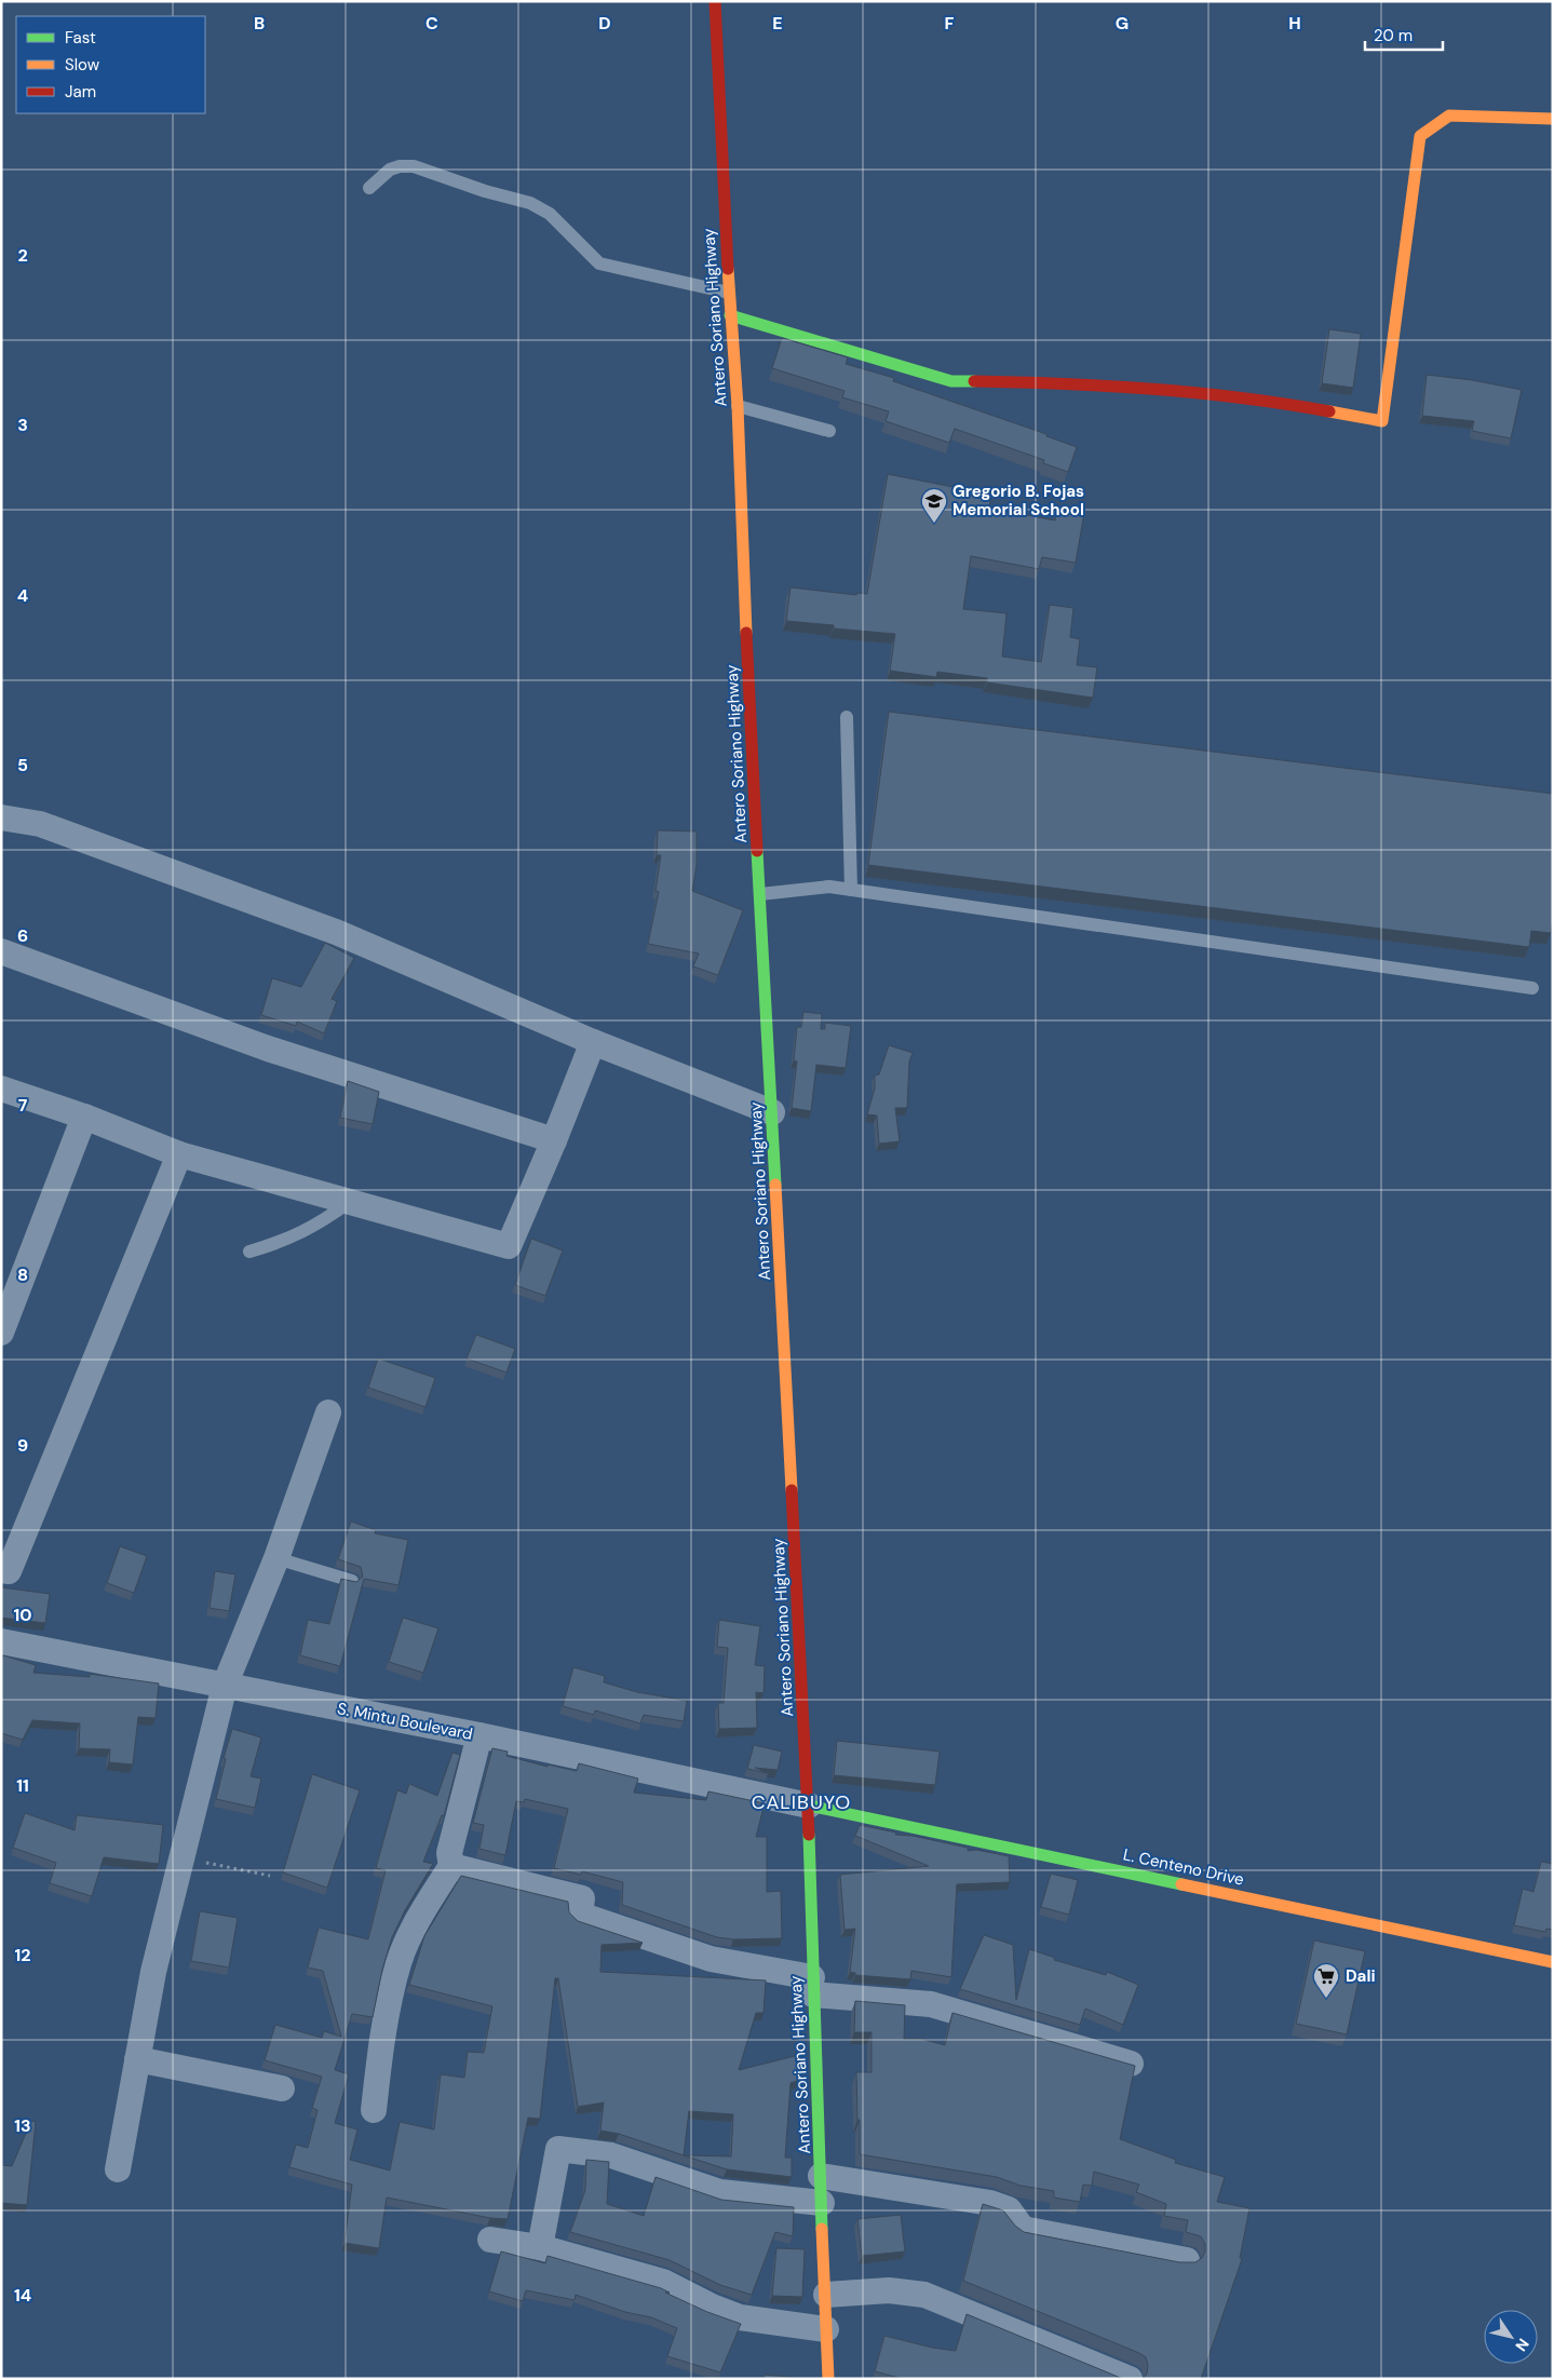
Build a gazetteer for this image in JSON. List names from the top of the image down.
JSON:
{
  "streets": {
    "main road": ["Antero Soriano Highway", "L. Centeno Drive"],
    "street": ["S. Mintu Boulevard"]
  },
  "crossings": [
    ["Antero Soriano Highway", "S. Mintu Boulevard"],
    ["Antero Soriano Highway", "L. Centeno Drive"],
    ["S. Mintu Boulevard", "L. Centeno Drive"]
  ],
  "districts": ["CALIBUYO"],
  "places": {
    "school or university": ["Gregorio B. Fojas Memorial School"],
    "supermarket": ["Dali"]
  },
  "legend": ["Fast", "Slow", "Jam"],
  "scale_bar": "20 m",
  "north": "bottom right",
  "grid": {
    "columns": [
      "B",
      "C",
      "D",
      "E",
      "F",
      "G",
      "H"
    ],
    "rows": [
      "2",
      "3",
      "4",
      "5",
      "6",
      "7",
      "8",
      "9",
      "10",
      "11",
      "12",
      "13",
      "14"
    ]
  }
}
